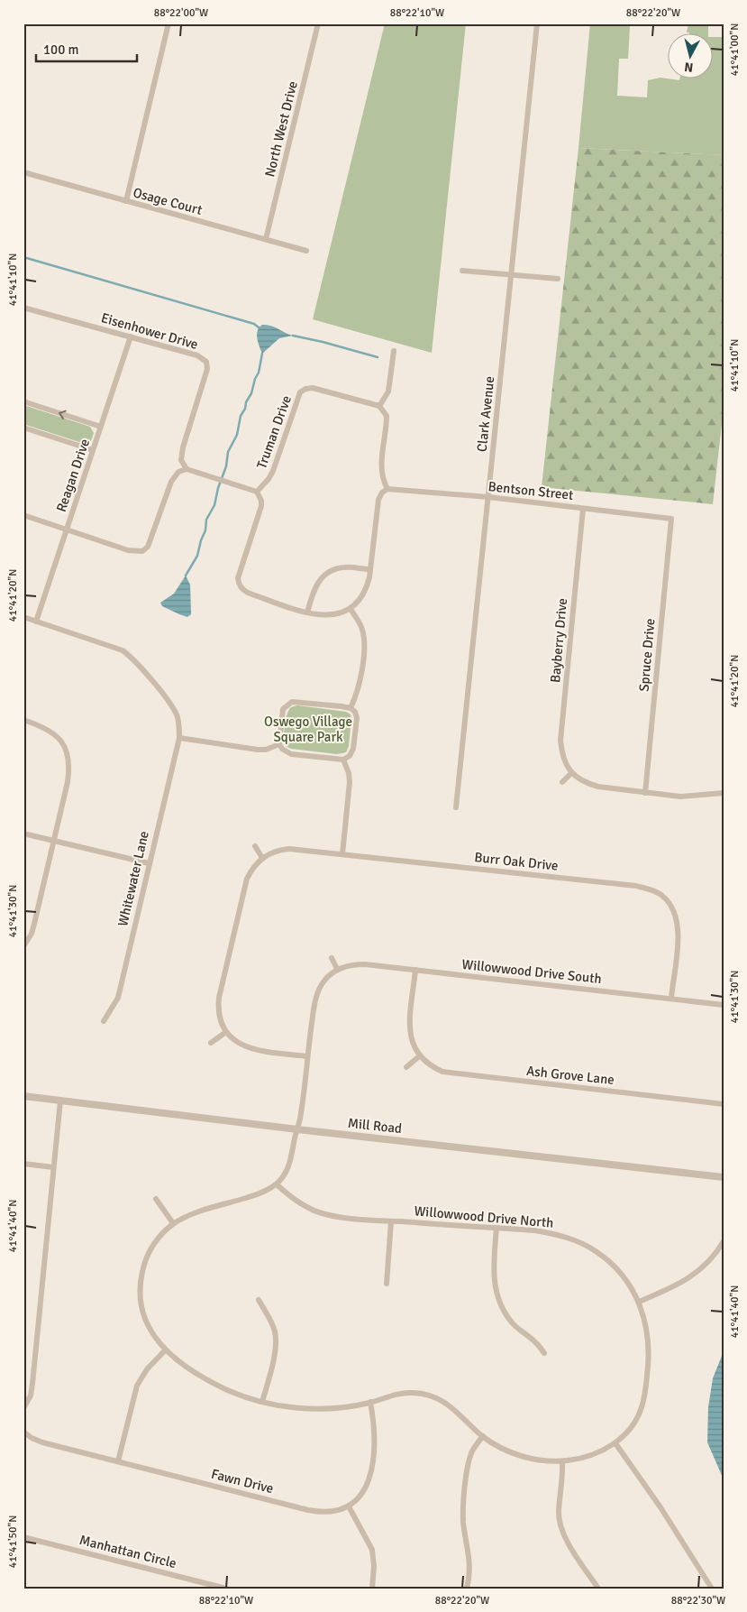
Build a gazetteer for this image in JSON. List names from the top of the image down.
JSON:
{
  "streets": {
    "street": [
      "North West Drive",
      "Osage Court",
      "Eisenhower Drive",
      "Clark Avenue",
      "Truman Drive",
      "Reagan Drive",
      "Bentson Street",
      "Bayberry Drive",
      "Spruce Drive",
      "Burr Oak Drive",
      "Whitewater Lane",
      "Willowwood Drive South",
      "Ash Grove Lane",
      "Mill Road",
      "Willowwood Drive North",
      "Fawn Drive",
      "Manhattan Circle"
    ]
  },
  "crossings": [
    ["North West Drive", "Osage Court"],
    ["Eisenhower Drive", "Reagan Drive"],
    ["Clark Avenue", "Bentson Street"],
    ["Reagan Drive", "Whitewater Lane"],
    ["Bentson Street", "Bayberry Drive"],
    ["Bentson Street", "Spruce Drive"],
    ["Burr Oak Drive", "Willowwood Drive South"],
    ["Mill Road", "Willowwood Drive North"]
  ],
  "parks": ["Oswego Village Square Park"],
  "scale_bar": "100 m",
  "north": "bottom",
  "coordinates": [
    "88°22'00\"W",
    "88°22'10\"W",
    "88°22'20\"W",
    "41°41'00\"N",
    "41°41'10\"N",
    "41°41'20\"N",
    "41°41'30\"N",
    "41°41'40\"N",
    "41°41'50\"N",
    "88°22'30\"W"
  ]
}
